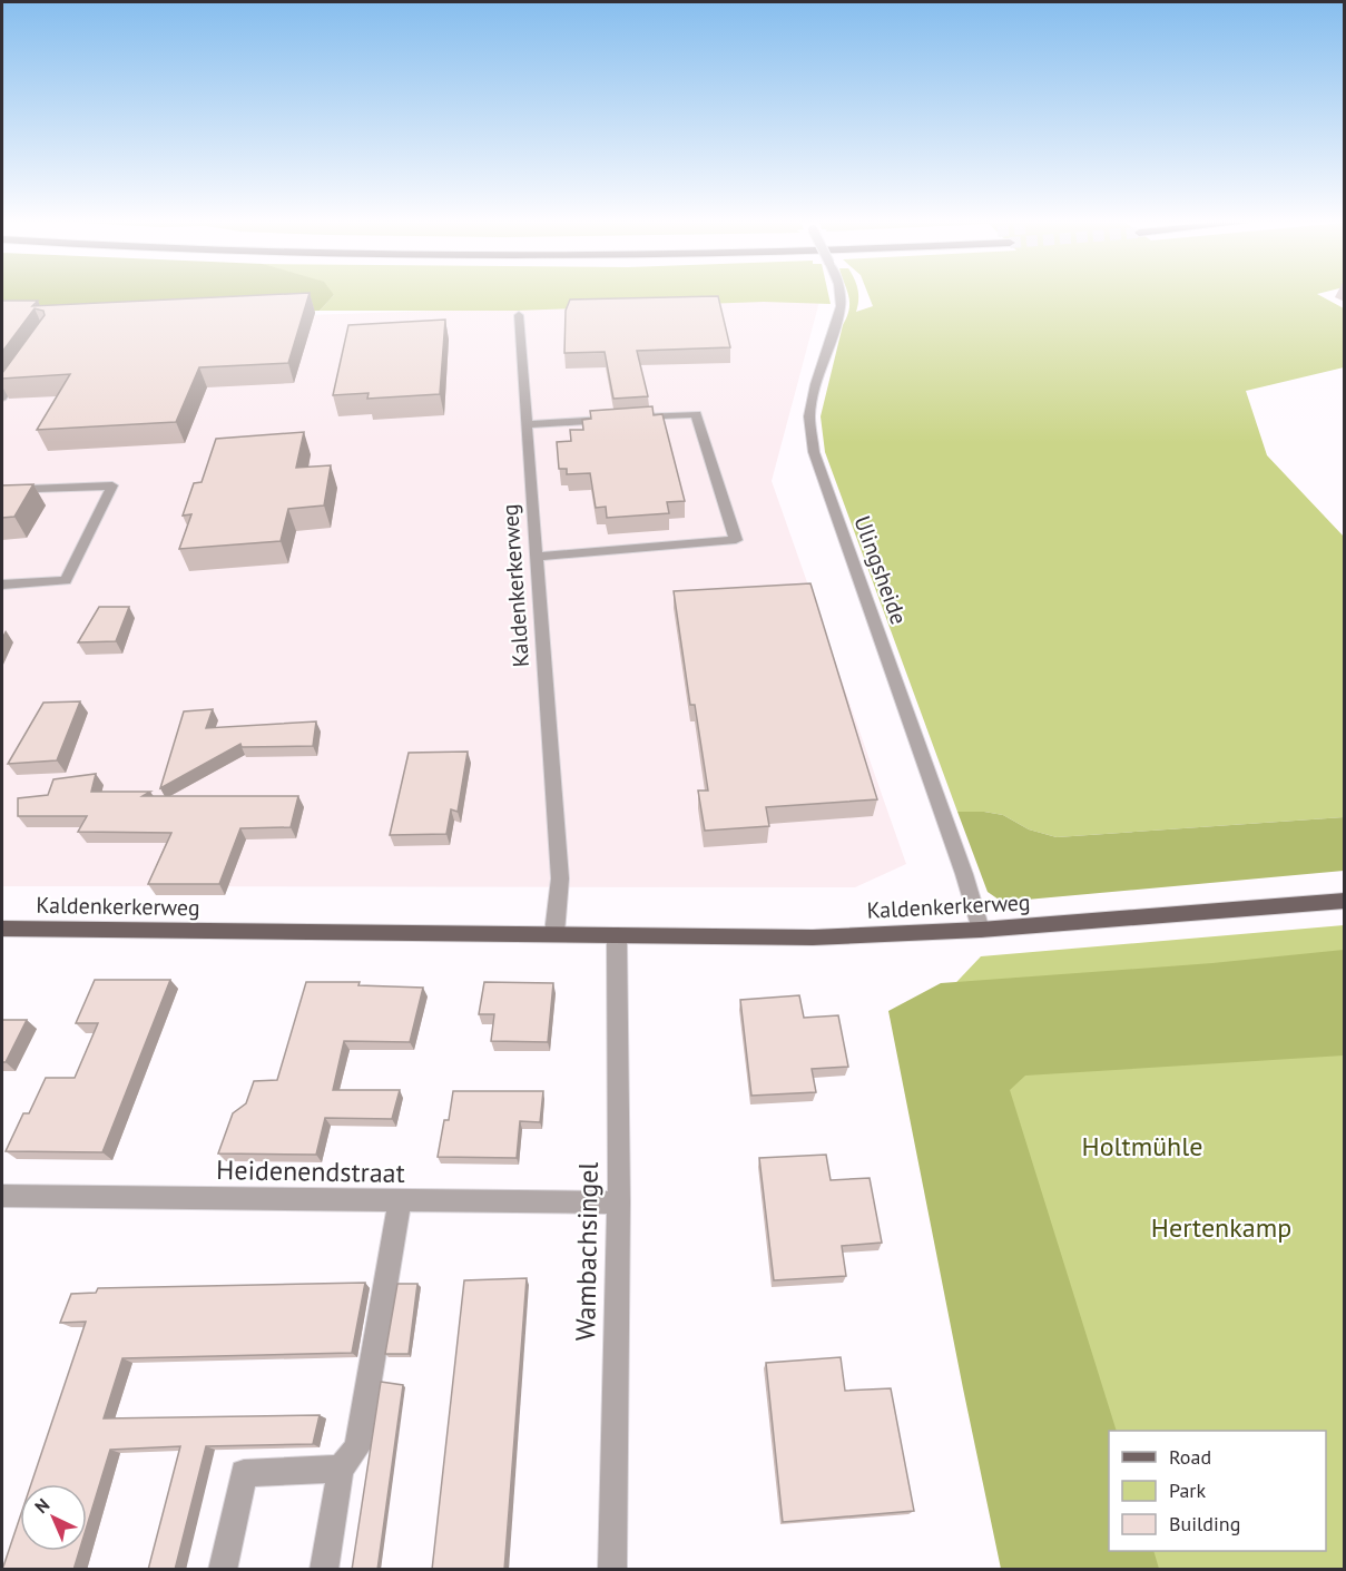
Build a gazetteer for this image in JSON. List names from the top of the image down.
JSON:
{
  "streets": {
    "main road": ["Kaldenkerkerweg"],
    "street": ["Ulingsheide", "Heidenendstraat", "Wambachsingel"]
  },
  "crossings": [
    ["Ulingsheide", "Kaldenkerkerweg"],
    ["Kaldenkerkerweg", "Wambachsingel"],
    ["Heidenendstraat", "Wambachsingel"]
  ],
  "parks": ["Holtmühle", "Hertenkamp"],
  "legend": ["Road", "Park", "Building"],
  "north": "top left"
}
